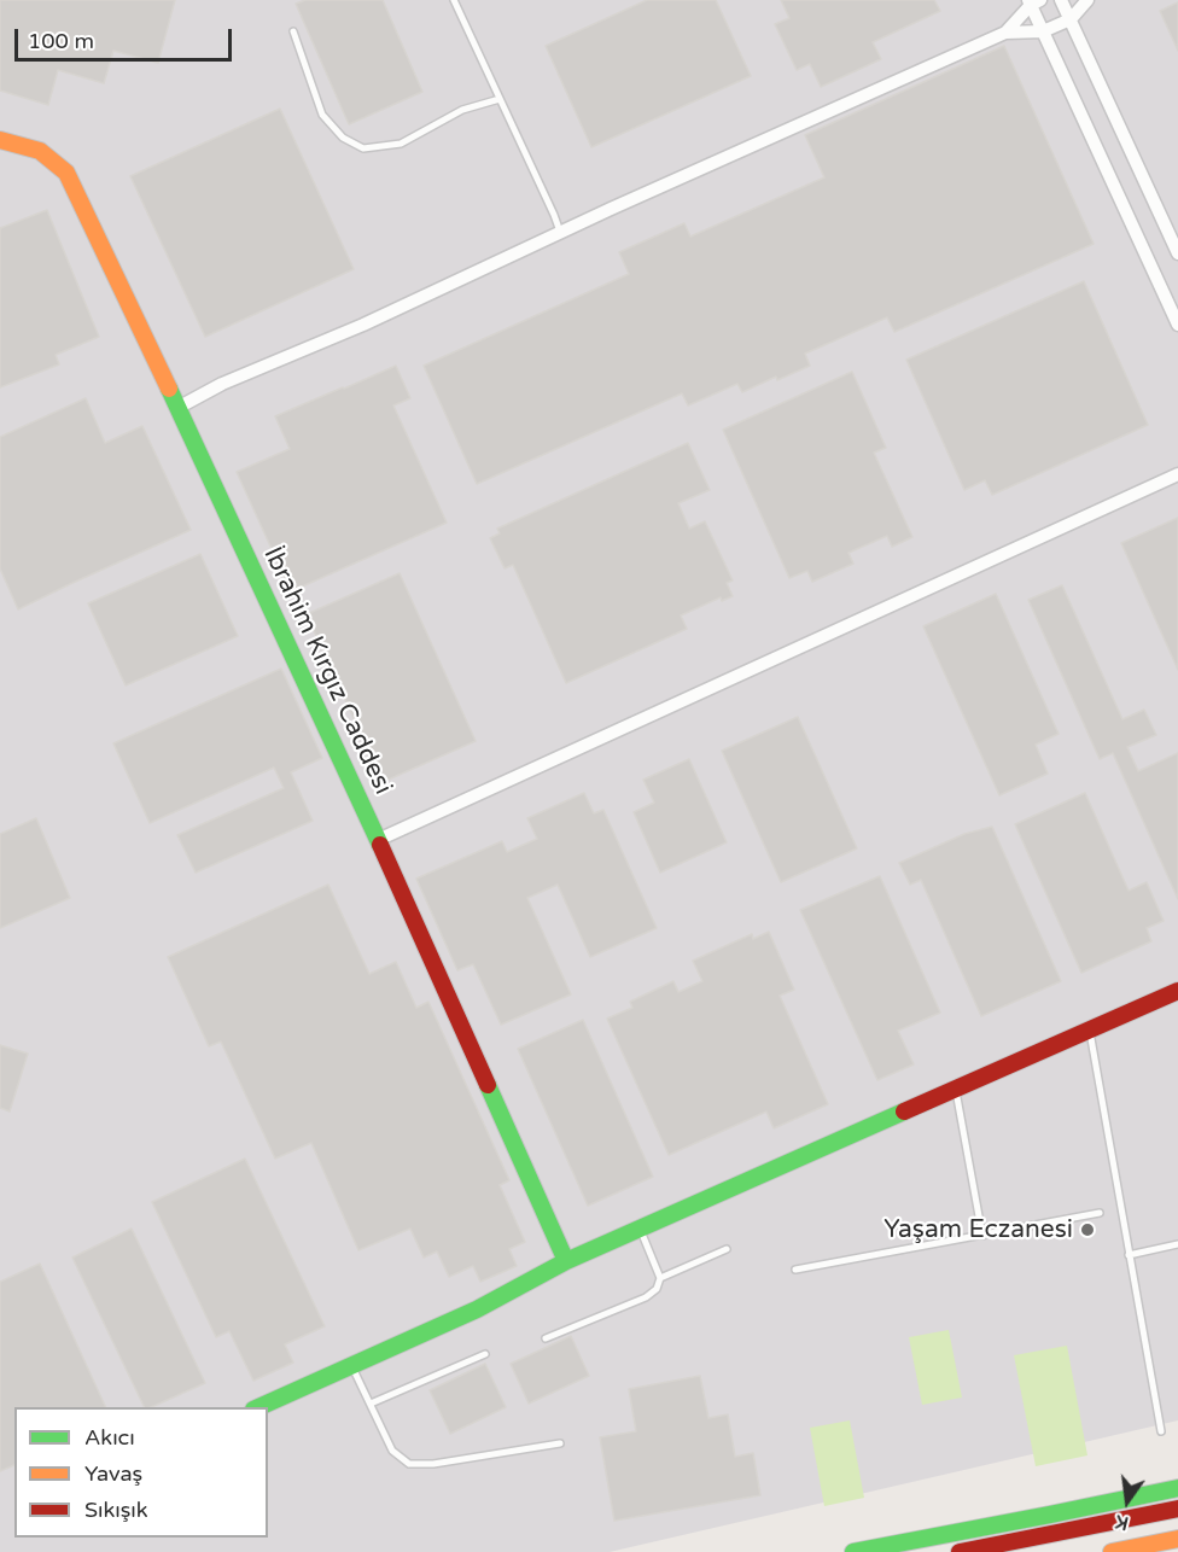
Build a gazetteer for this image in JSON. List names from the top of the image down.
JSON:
{
  "streets": {
    "main road": ["İbrahim Kırgız Caddesi"]
  },
  "places": ["Yaşam Eczanesi"],
  "legend": ["Akıcı", "Yavaş", "Sıkışık"],
  "scale_bar": "100 m",
  "north": "bottom"
}
